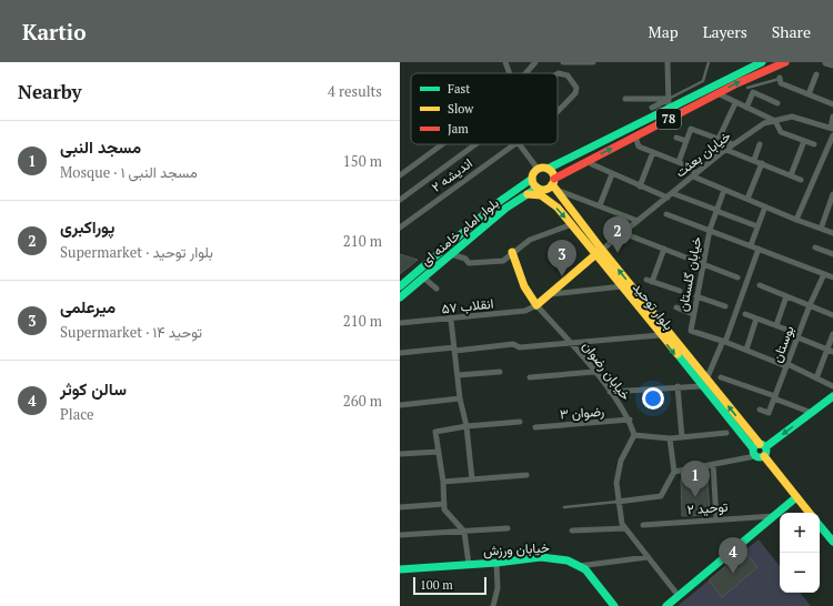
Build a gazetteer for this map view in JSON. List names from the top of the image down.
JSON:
{
  "streets": {
    "street": [
      "78",
      "خیابان بعثت",
      "اندیشه ۲",
      "بلوار امام خامنه ای",
      "خیابان گلستان",
      "انقلاب ۵۷",
      "بلوار توحید",
      "بوستان",
      "خیابان رضوان",
      "رضوان ۳",
      "توحید ۲",
      "خیابان ورزش"
    ]
  },
  "crossings": [
    ["78", "بلوار امام خامنه ای"],
    ["78", "بلوار توحید"],
    ["خیابان بعثت", "بلوار توحید"],
    ["بلوار امام خامنه ای", "بلوار توحید"],
    ["انقلاب ۵۷", "خیابان رضوان"],
    ["خیابان رضوان", "رضوان ۳"]
  ],
  "legend": ["Fast", "Slow", "Jam"],
  "scale_bar": "100 m",
  "page": {
    "header": "Kartio",
    "nav": ["Map", "Layers", "Share"],
    "heading": ["Nearby", "4 results"],
    "list": [
      {
        "mark": "1",
        "name": "مسجد النبی",
        "note": "Mosque · مسجد النبی ۱",
        "value": "150 m"
      },
      {
        "mark": "2",
        "name": "پوراکبری",
        "note": "Supermarket · بلوار توحید",
        "value": "210 m"
      },
      {
        "mark": "3",
        "name": "میرعلمی",
        "note": "Supermarket · توحید ۱۴",
        "value": "210 m"
      },
      {
        "mark": "4",
        "name": "سالن کوثر",
        "note": "Place",
        "value": "260 m"
      }
    ],
    "pins": [
      "2",
      "3",
      "1",
      "4"
    ],
    "map_buttons": ["+", "−"],
    "scale": "100 m"
  }
}
